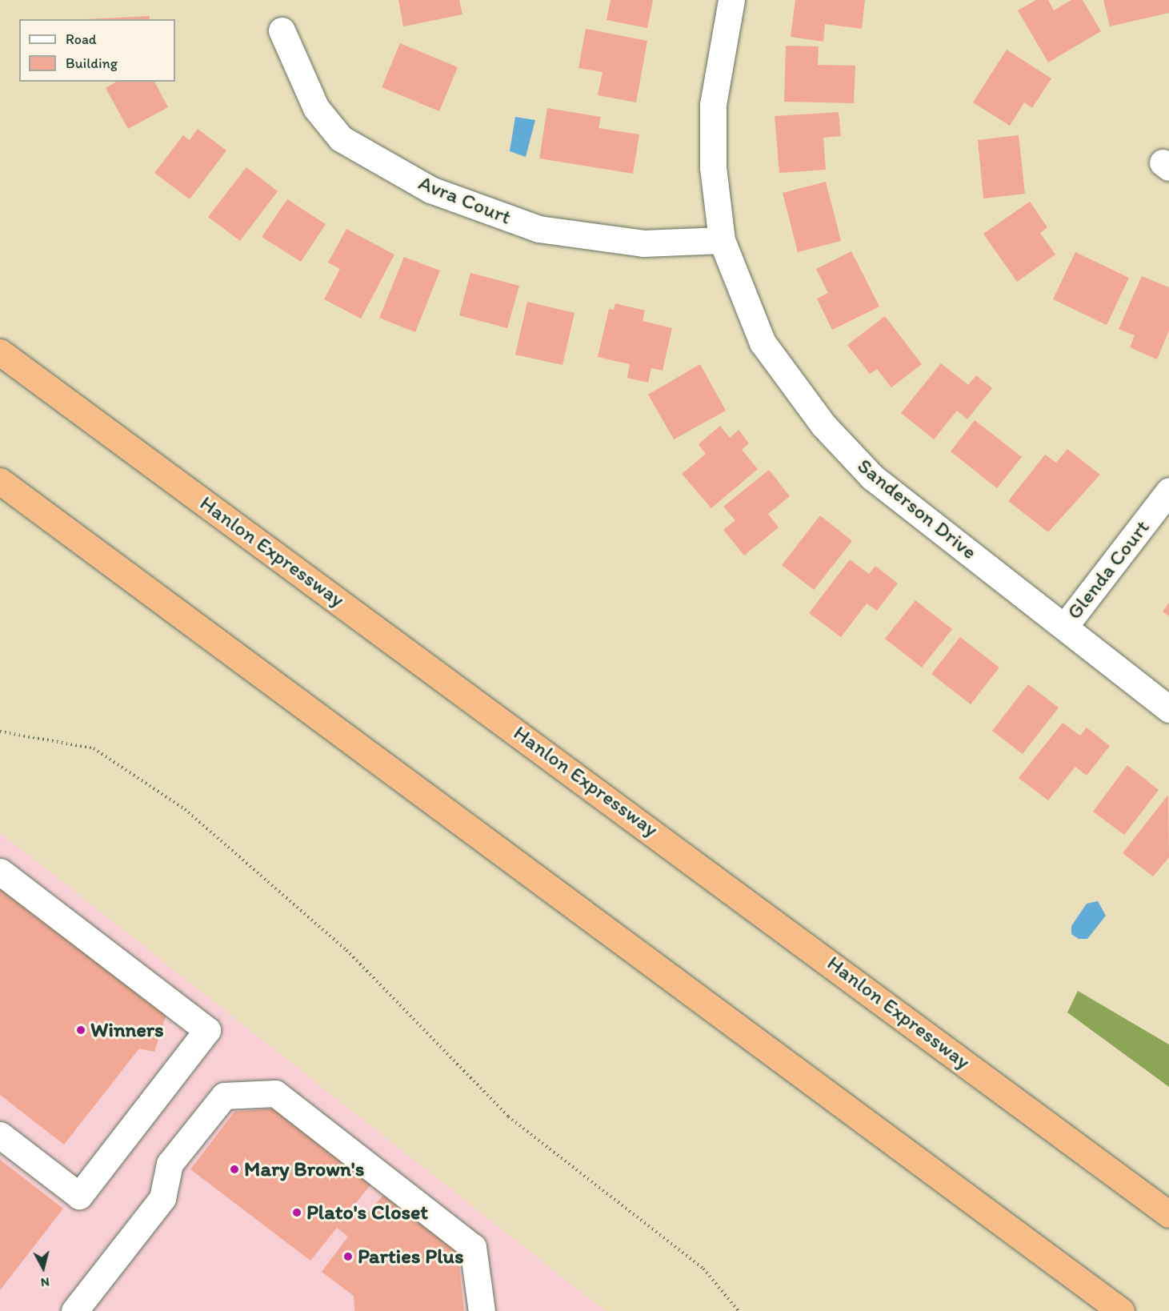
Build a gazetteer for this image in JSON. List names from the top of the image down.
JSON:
{
  "streets": {
    "highway": ["Hanlon Expressway"],
    "street": ["Avra Court", "Sanderson Drive", "Glenda Court"]
  },
  "crossings": [
    ["Avra Court", "Sanderson Drive"],
    ["Sanderson Drive", "Glenda Court"]
  ],
  "places": [
    "Winners",
    "Mary Brown's",
    "Plato's Closet",
    "Parties Plus"
  ],
  "legend": ["Road", "Building"],
  "north": "bottom"
}
